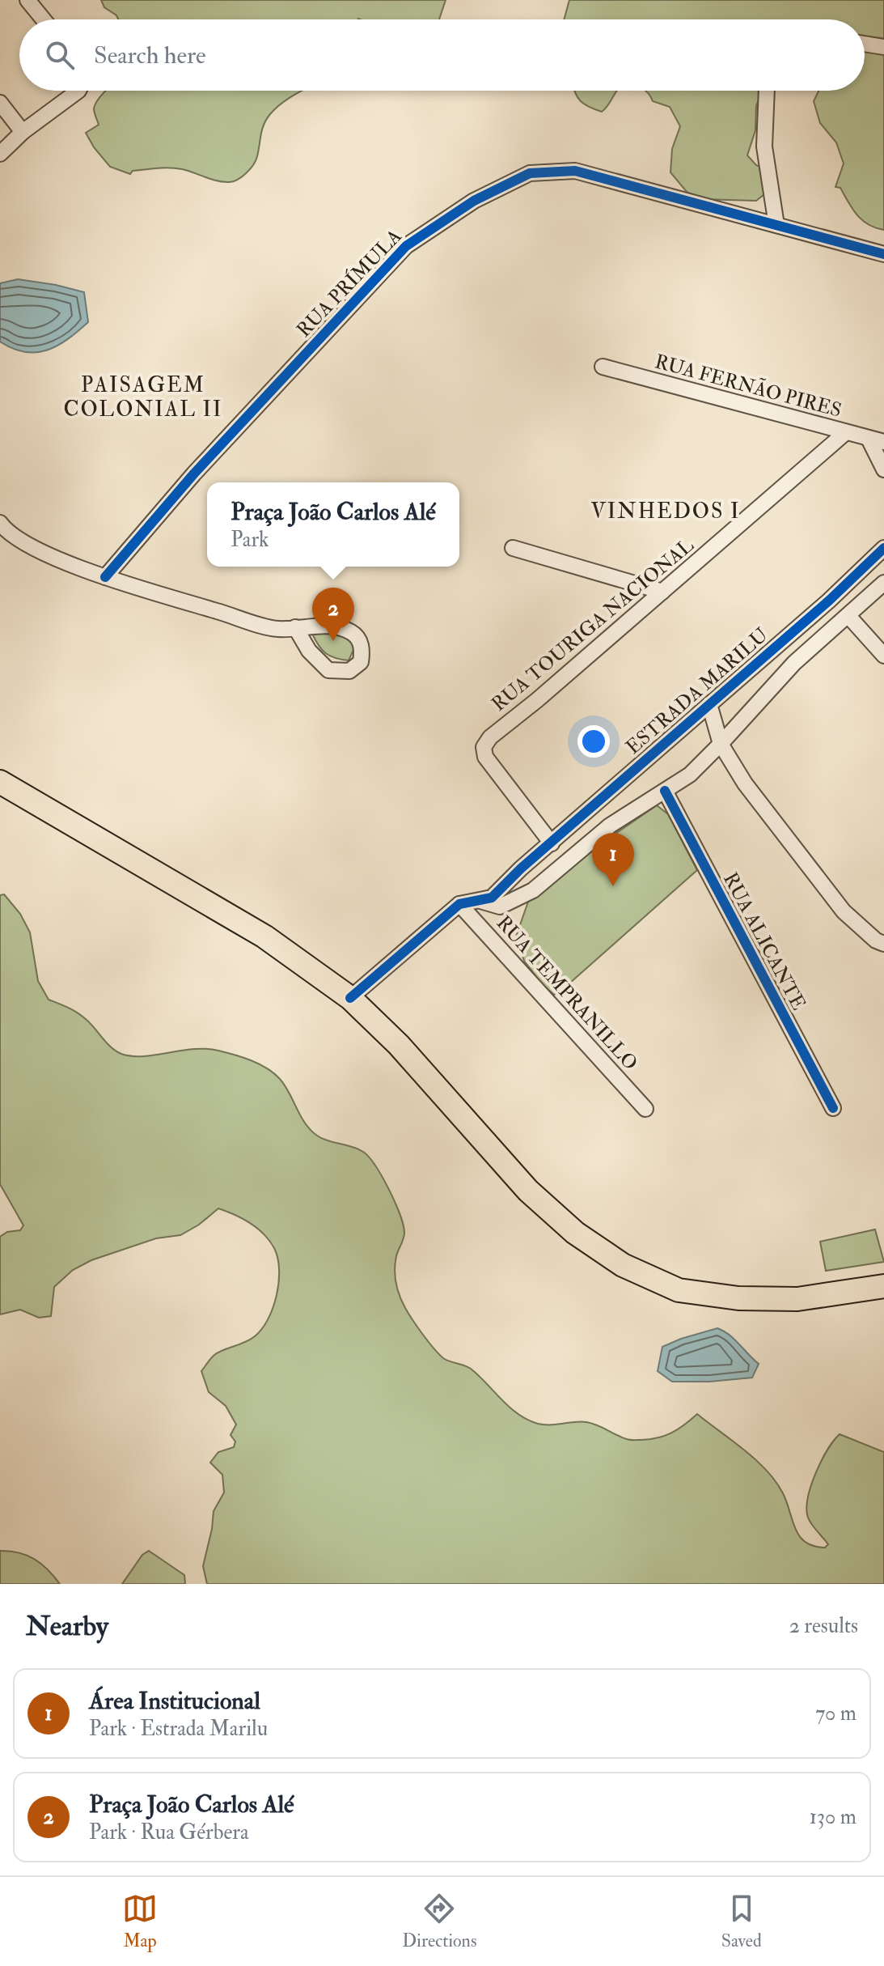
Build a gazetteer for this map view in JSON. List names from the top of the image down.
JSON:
{
  "streets": {
    "street": [
      "RUA PRÍMULA",
      "RUA FERNÃO PIRES",
      "RUA TOURIGA NACIONAL",
      "ESTRADA MARILU",
      "RUA ALICANTE",
      "RUA TEMPRANILLO"
    ]
  },
  "crossings": [
    ["RUA FERNÃO PIRES", "RUA TOURIGA NACIONAL"],
    ["RUA TOURIGA NACIONAL", "ESTRADA MARILU"],
    ["ESTRADA MARILU", "RUA TEMPRANILLO"]
  ],
  "districts": ["PAISAGEM COLONIAL II", "VINHEDOS I"],
  "page": {
    "search": "Search here",
    "popup": ["Praça João Carlos Alé", "Park"],
    "pins": ["2", "1"],
    "heading": ["Nearby", "2 results"],
    "list": [
      {
        "mark": "1",
        "name": "Área Institucional",
        "note": "Park · Estrada Marilu",
        "value": "70 m"
      },
      {
        "mark": "2",
        "name": "Praça João Carlos Alé",
        "note": "Park · Rua Gérbera",
        "value": "130 m"
      }
    ],
    "nav": ["Map", "Directions", "Saved"]
  }
}
